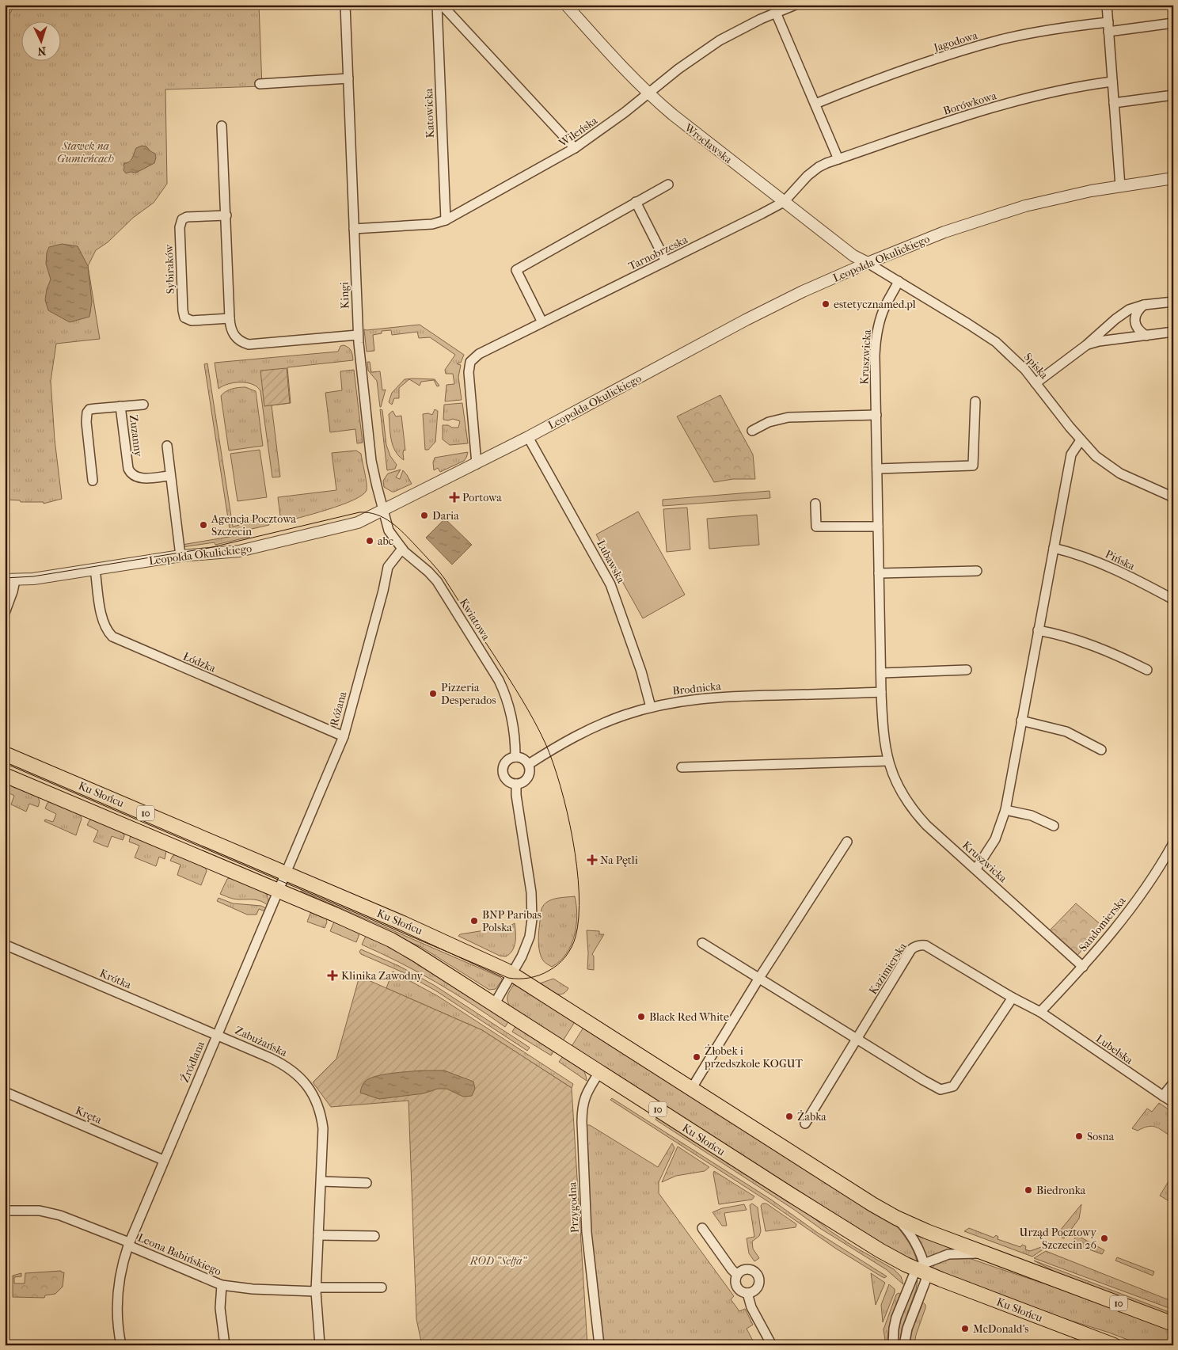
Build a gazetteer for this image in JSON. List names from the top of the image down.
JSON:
{
  "streets": {
    "main road": ["Ku Słońcu", "10"],
    "street": [
      "Jagodowa",
      "Borówkowa",
      "Katowicka",
      "Wileńska",
      "Wrocławska",
      "Tarnobrzeska",
      "Leopolda Okulickiego",
      "Sybiraków",
      "Kingi",
      "Kruszwicka",
      "Spiska",
      "Zuzanny",
      "Pińska",
      "Lubawska",
      "Kwiatowa",
      "Łódzka",
      "Brodnicka",
      "Różana",
      "Sandomierska",
      "Kazimierska",
      "Krótka",
      "Zabużańska",
      "Lubelska",
      "Źródlana",
      "Kręta",
      "Przygodna",
      "Leona Babińskiego"
    ]
  },
  "crossings": [
    ["Borówkowa", "Wrocławska"],
    ["Borówkowa", "Tarnobrzeska"],
    ["Katowicka", "Wileńska"],
    ["Wileńska", "Wrocławska"],
    ["Wileńska", "Kingi"],
    ["Wrocławska", "Tarnobrzeska"],
    ["Wrocławska", "Leopolda Okulickiego"],
    ["Wrocławska", "Spiska"],
    ["Tarnobrzeska", "Leopolda Okulickiego"],
    ["Leopolda Okulickiego", "Kingi"],
    ["Leopolda Okulickiego", "Spiska"],
    ["Leopolda Okulickiego", "Lubawska"],
    ["Leopolda Okulickiego", "Kwiatowa"],
    ["Leopolda Okulickiego", "Łódzka"],
    ["Kingi", "Kwiatowa"],
    ["Kruszwicka", "Spiska"],
    ["Kruszwicka", "Brodnicka"],
    ["Kruszwicka", "Sandomierska"],
    ["Lubawska", "Brodnicka"],
    ["Kwiatowa", "Brodnicka"],
    ["Kwiatowa", "Różana"],
    ["Łódzka", "Różana"],
    ["Różana", "Ku Słońcu"],
    ["Ku Słońcu", "Źródlana"],
    ["Ku Słońcu", "Przygodna"],
    ["Sandomierska", "Kazimierska"],
    ["Sandomierska", "Lubelska"],
    ["Kazimierska", "Lubelska"],
    ["Krótka", "Zabużańska"],
    ["Krótka", "Źródlana"],
    ["Zabużańska", "Źródlana"],
    ["Zabużańska", "Leona Babińskiego"],
    ["Źródlana", "Kręta"],
    ["Źródlana", "Leona Babińskiego"]
  ],
  "parks": ["Stawek na Gumieńcach", "ROD \"Selfa\""],
  "places": {
    "other": [
      "estetycznamed.pl",
      "Daria",
      "Agencja Pocztowa Szczecin",
      "abc",
      "Pizzeria Desperados",
      "BNP Paribas Polska",
      "Black Red White",
      "Żłobek i przedszkole KOGUT",
      "Żabka",
      "Sosna",
      "Biedronka",
      "Urząd Pocztowy Szczecin 26",
      "McDonald's"
    ],
    "health": ["Portowa", "Na Pętli", "Klinika Zawodny"]
  },
  "north": "bottom"
}
